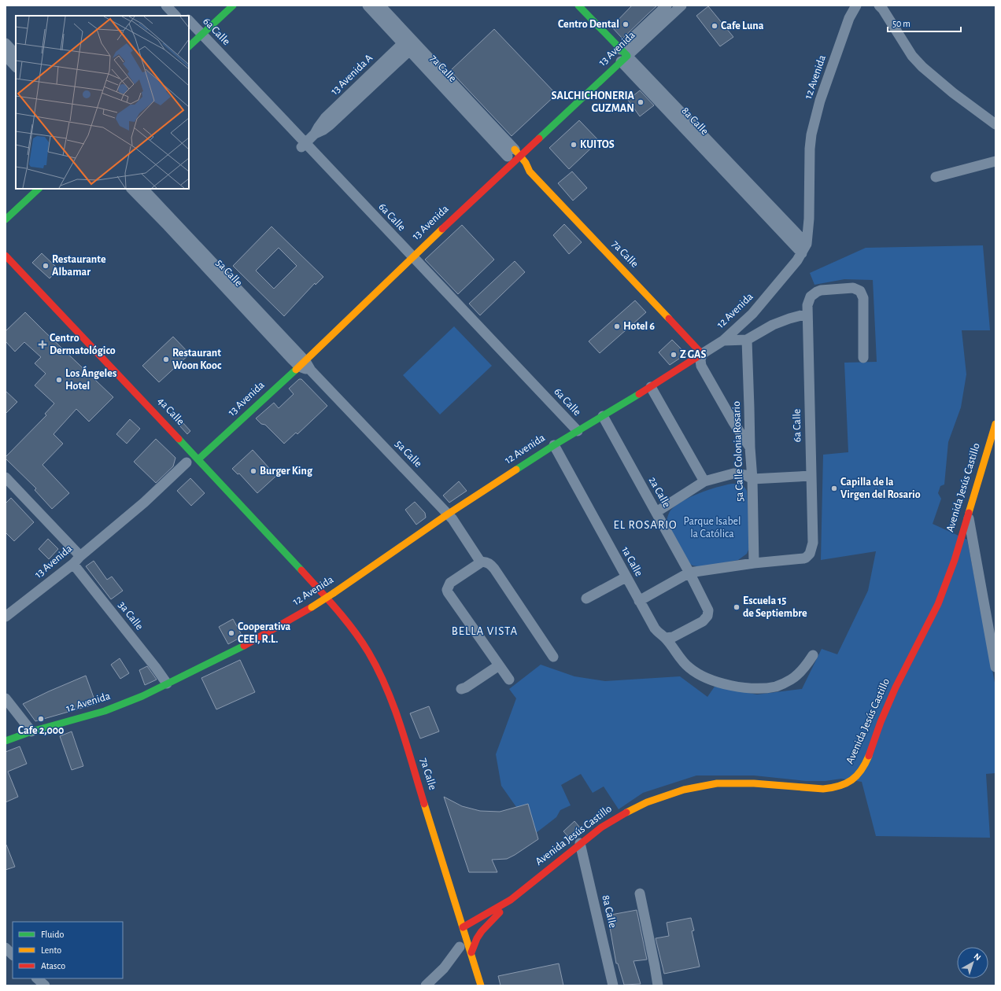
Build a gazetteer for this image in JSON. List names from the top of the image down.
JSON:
{
  "streets": {
    "street": [
      "6a Calle",
      "13 Avenida",
      "7a Calle",
      "13 Avenida A",
      "12 Avenida",
      "8a Calle",
      "5a Calle",
      "4a Calle",
      "5a Calle Colonia Rosario",
      "Avenida Jesús Castillo",
      "2a Calle",
      "1a Calle",
      "3a Calle"
    ]
  },
  "crossings": [
    ["6a Calle", "13 Avenida"],
    ["6a Calle", "13 Avenida A"],
    ["6a Calle", "12 Avenida"],
    ["6a Calle", "5a Calle Colonia Rosario"],
    ["13 Avenida", "7a Calle"],
    ["13 Avenida", "8a Calle"],
    ["13 Avenida", "5a Calle"],
    ["13 Avenida", "4a Calle"],
    ["13 Avenida", "3a Calle"],
    ["7a Calle", "13 Avenida A"],
    ["7a Calle", "12 Avenida"],
    ["7a Calle", "4a Calle"],
    ["7a Calle", "Avenida Jesús Castillo"],
    ["12 Avenida", "8a Calle"],
    ["12 Avenida", "5a Calle"],
    ["12 Avenida", "2a Calle"],
    ["12 Avenida", "1a Calle"],
    ["12 Avenida", "3a Calle"],
    ["8a Calle", "Avenida Jesús Castillo"],
    ["2a Calle", "1a Calle"]
  ],
  "districts": ["EL ROSARIO", "BELLA VISTA"],
  "parks": ["Parque Isabel la Católica"],
  "places": {
    "other": [
      "Centro Dental",
      "Cafe Luna",
      "SALCHICHONERIA GUZMAN",
      "KUITOS",
      "Restaurante Albamar",
      "Hotel 6",
      "Z GAS",
      "Restaurant Woon Kooc",
      "Los Ángeles Hotel",
      "Burger King",
      "Capilla de la Virgen del Rosario",
      "Escuela 15 de Septiembre",
      "Cooperativa CEEI, R.L.",
      "Cafe 2,000"
    ],
    "health": ["Centro Dermatológico"]
  },
  "legend": ["Fluido", "Lento", "Atasco"],
  "scale_bar": "50 m",
  "north": "top right"
}
